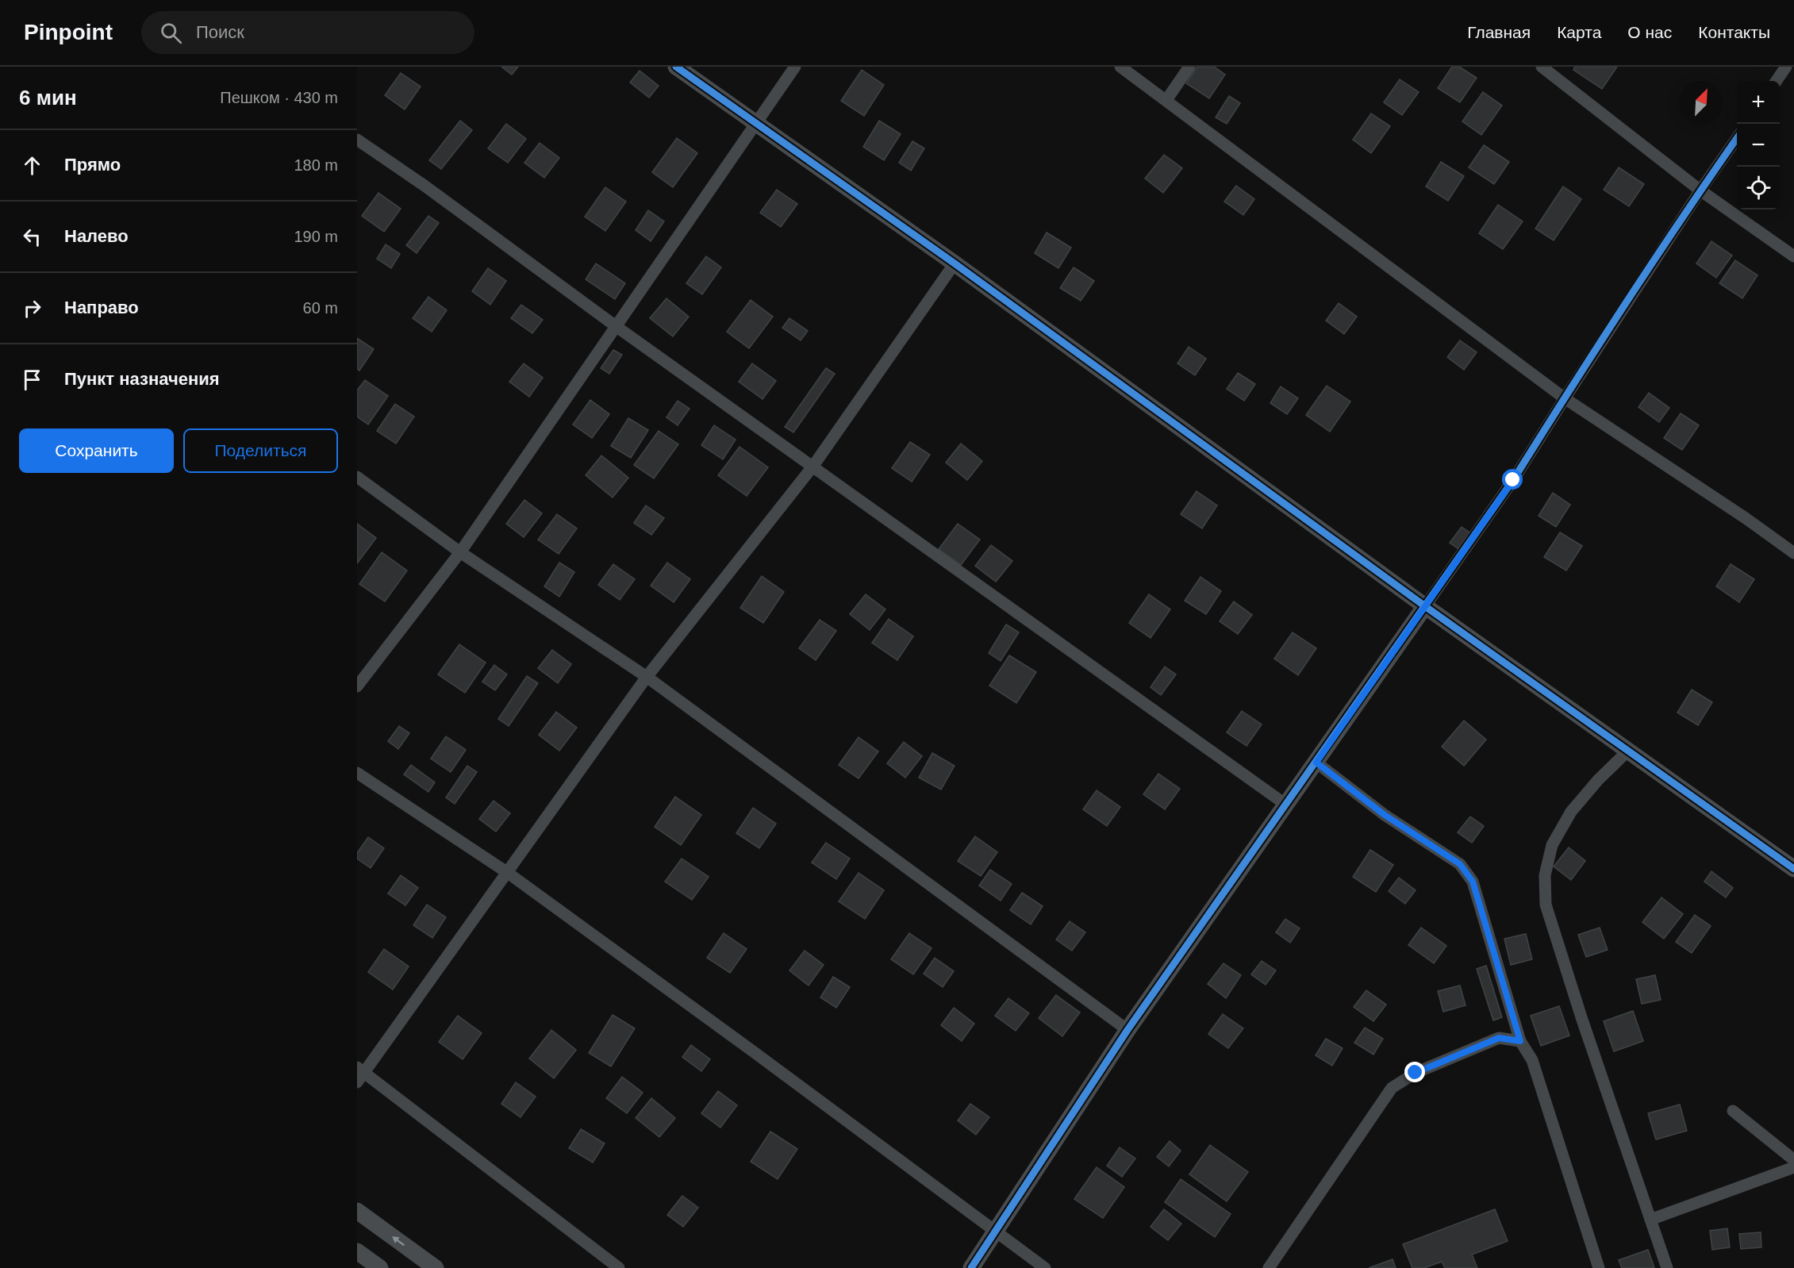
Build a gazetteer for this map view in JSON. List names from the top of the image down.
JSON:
{
  "north": "top right",
  "page": {
    "header": "Pinpoint",
    "search": "Поиск",
    "nav": [
      "Главная",
      "Карта",
      "О нас",
      "Контакты"
    ],
    "heading": ["6 мин", "Пешком · 430 m"],
    "map_buttons": ["+", "−"],
    "list": [
      ["Прямо", "180 m"],
      ["Налево", "190 m"],
      ["Направо", "60 m"],
      "Пункт назначения"
    ],
    "buttons": ["Сохранить", "Поделиться"]
  }
}
